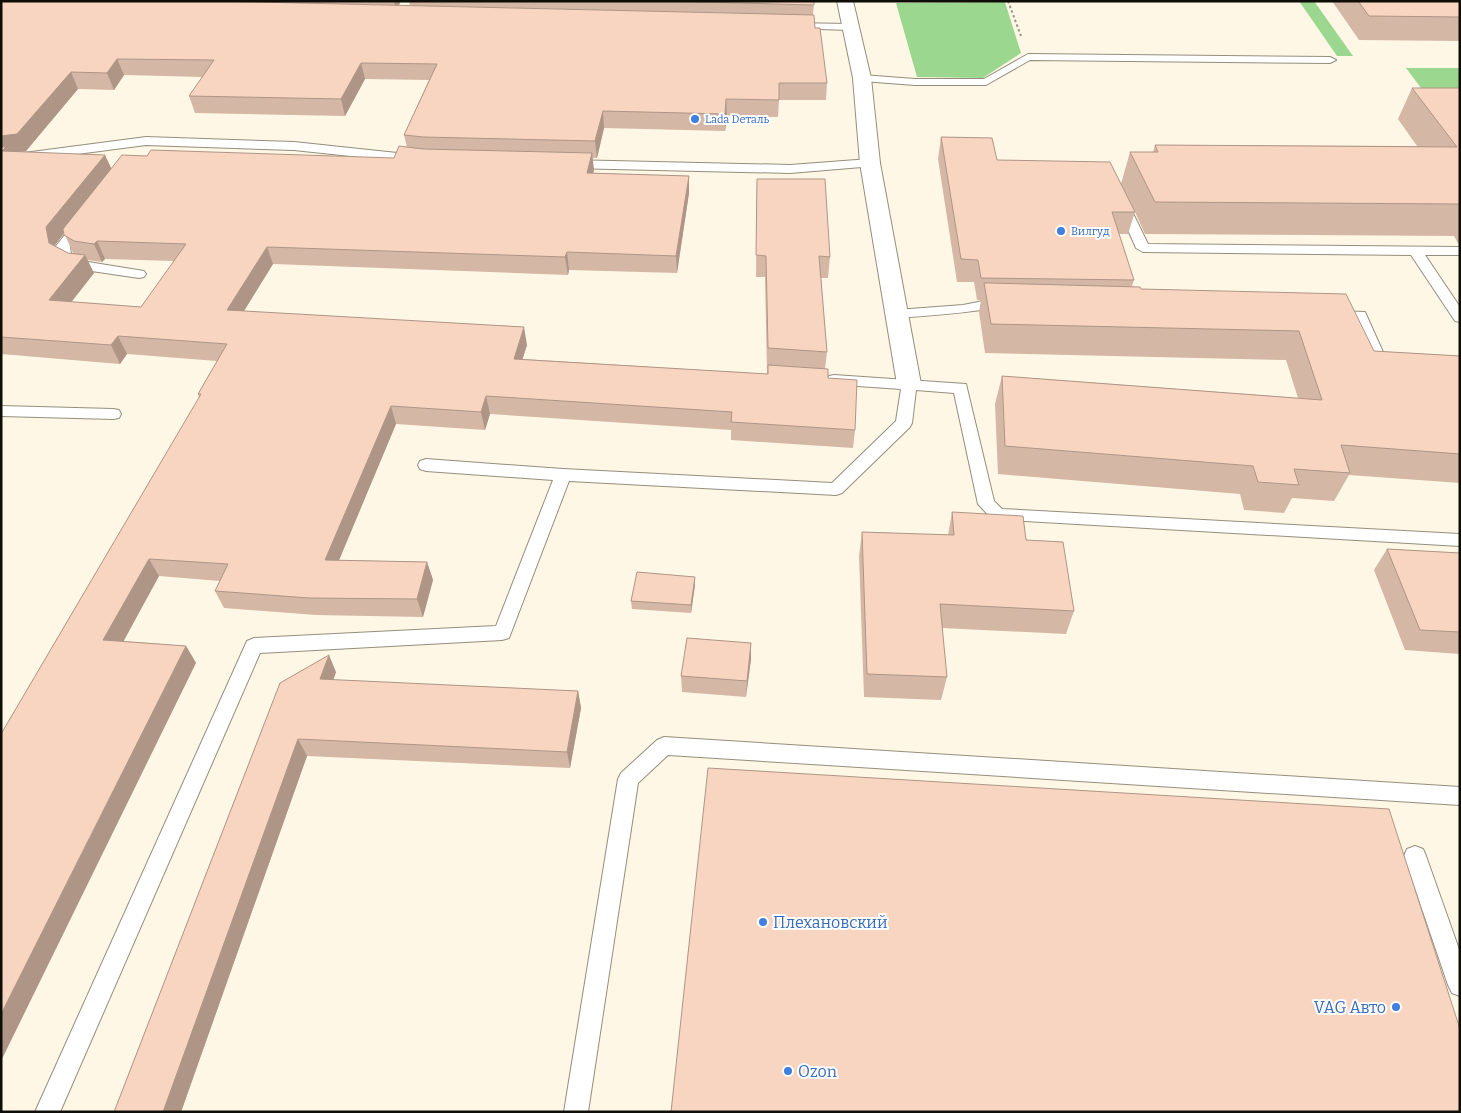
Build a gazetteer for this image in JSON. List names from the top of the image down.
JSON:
{
  "places": [
    "Lada Dеталь",
    "Вилгуд",
    "Плехановский",
    "VAG Авто",
    "Ozon"
  ]
}
